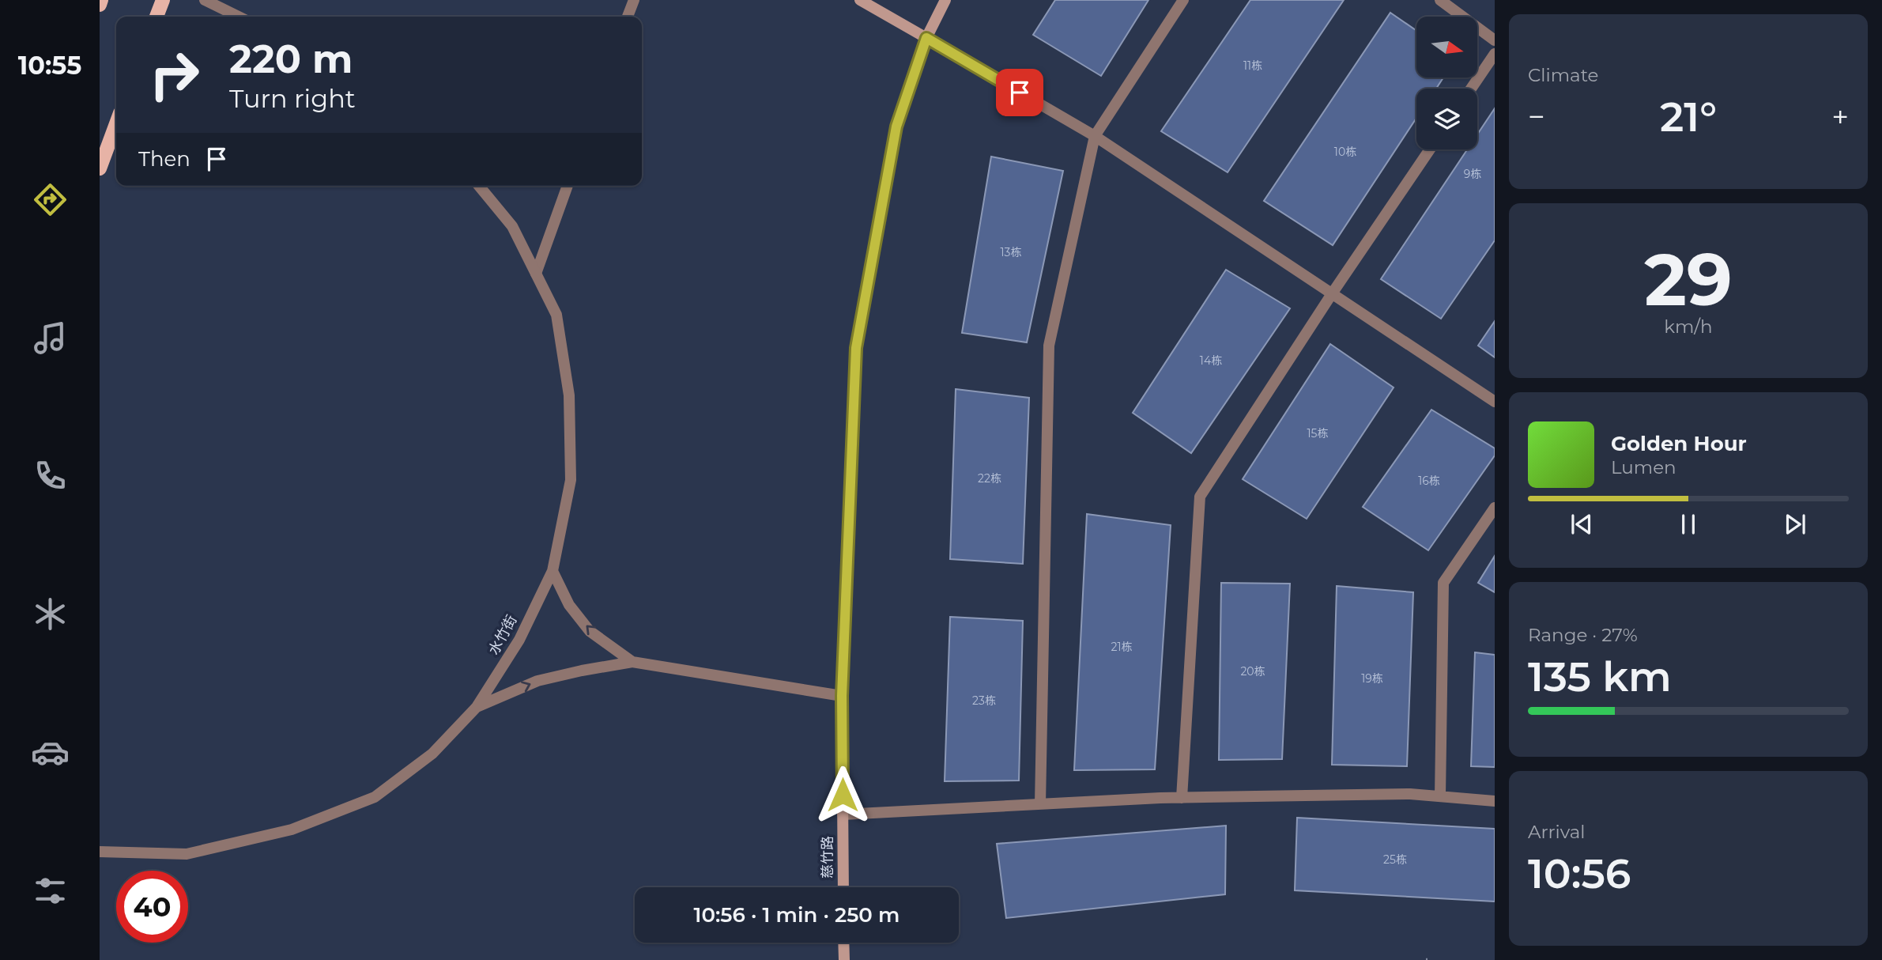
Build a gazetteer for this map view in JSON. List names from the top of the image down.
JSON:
{
  "streets": {
    "street": ["水竹街", "慈竹路"]
  },
  "house_numbers": [
    "11栋",
    "10栋",
    "9栋",
    "13栋",
    "14栋",
    "15栋",
    "22栋",
    "16栋",
    "21栋",
    "20栋",
    "19栋",
    "23栋",
    "25栋"
  ],
  "north": "right",
  "page": {
    "tabs": "10:55",
    "tile": [
      "Climate",
      ["29", "km/h"],
      ["Range · 27%", "135 km"],
      ["Arrival", "10:56"]
    ],
    "turn": ["220 m", "Turn right"],
    "heat": ["−", "21°", "+"],
    "then": "Then",
    "song": ["Golden Hour", "Lumen"],
    "limit": "40",
    "trip": "10:56 · 1 min · 250 m"
  }
}
